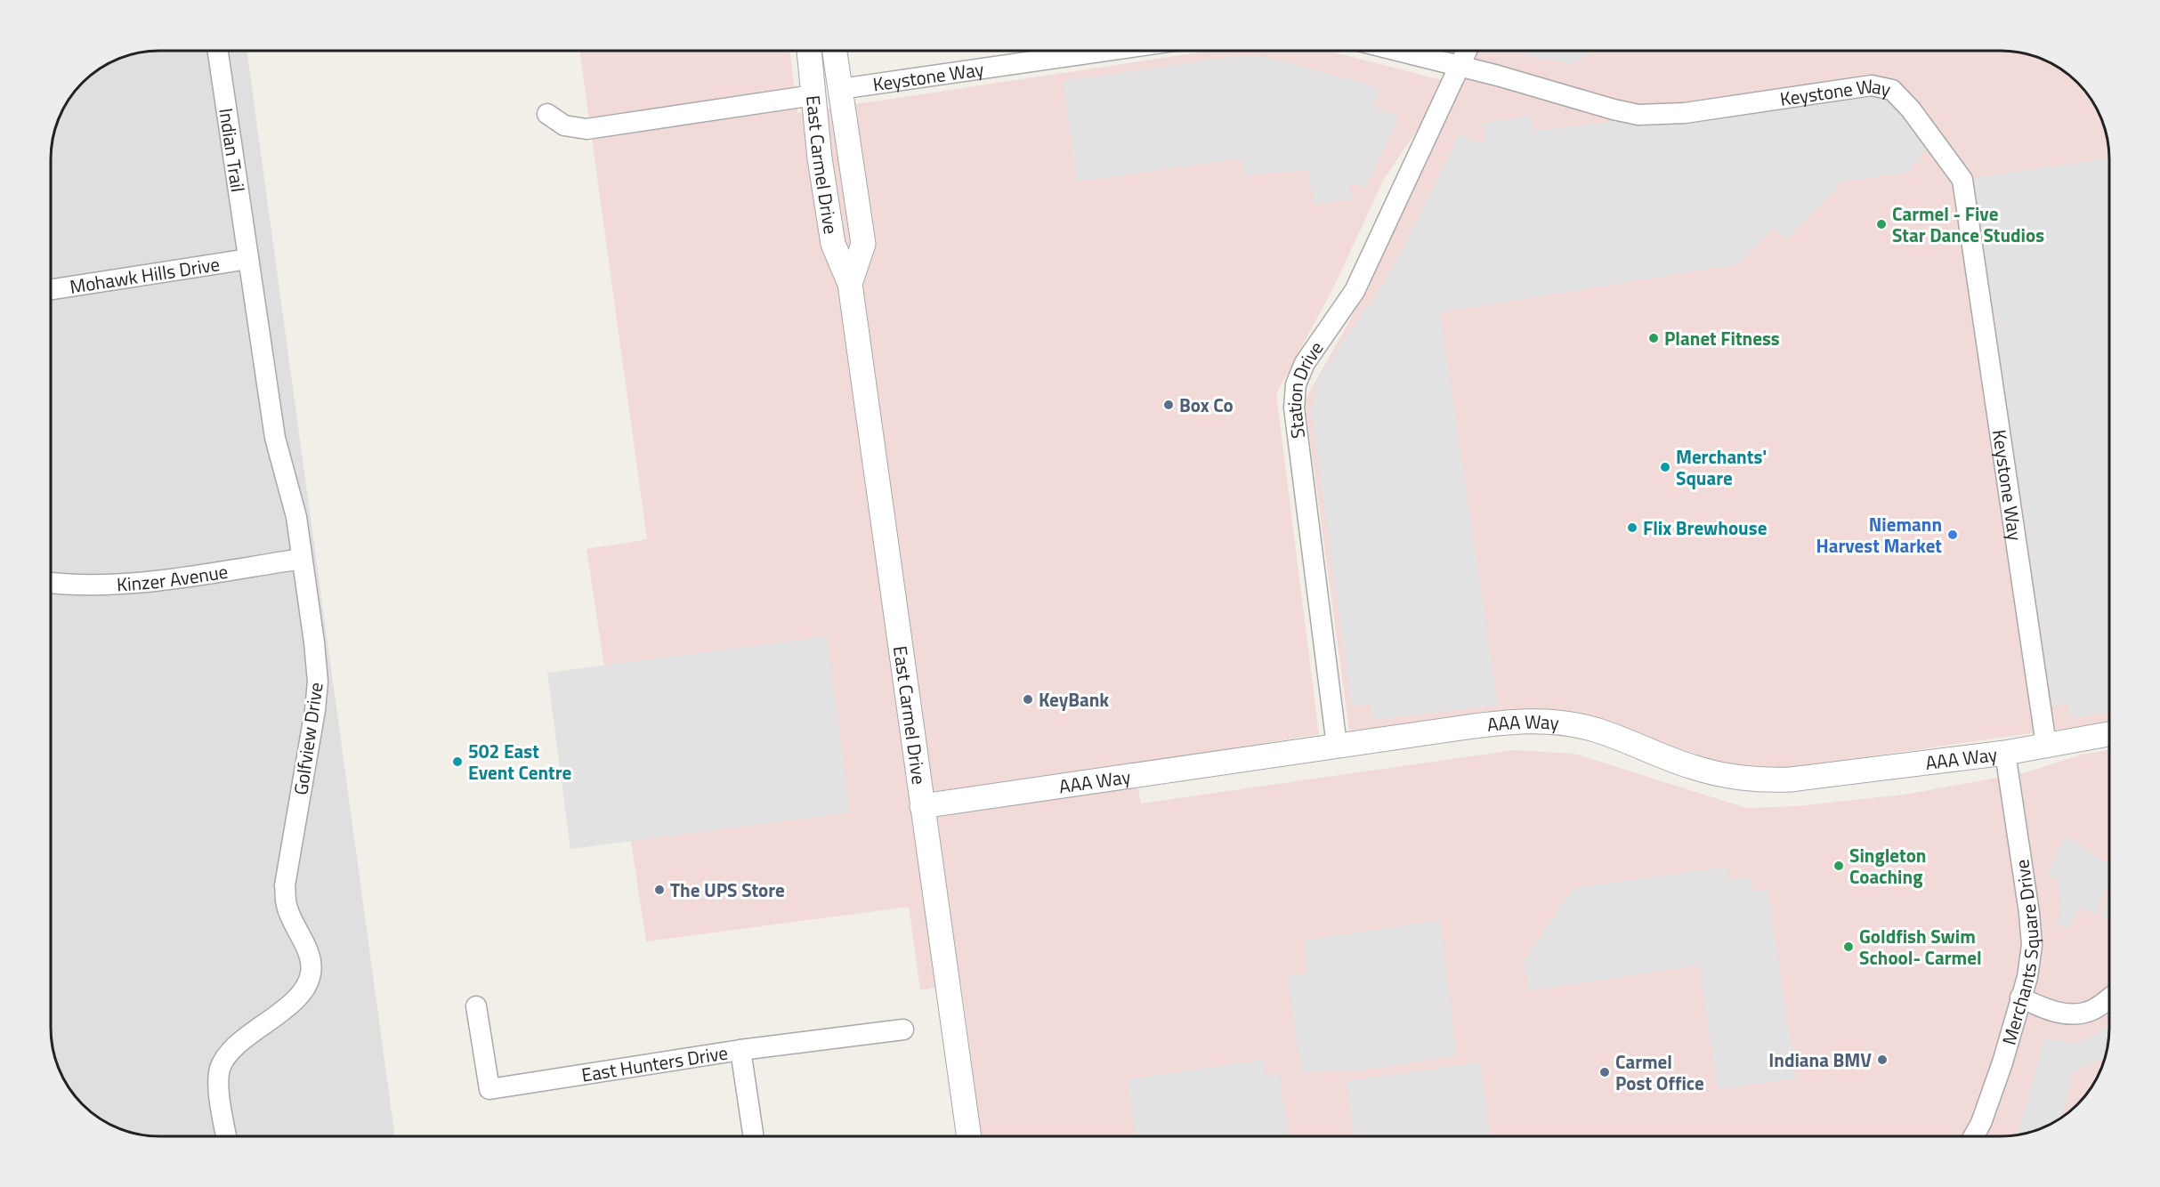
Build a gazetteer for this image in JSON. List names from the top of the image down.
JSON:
{
  "streets": {
    "street": [
      "Keystone Way",
      "Indian Trail",
      "East Carmel Drive",
      "Mohawk Hills Drive",
      "Station Drive",
      "Kinzer Avenue",
      "AAA Way",
      "Golfview Drive",
      "Merchants Square Drive",
      "East Hunters Drive"
    ]
  },
  "crossings": [
    ["Keystone Way", "East Carmel Drive"],
    ["Keystone Way", "Station Drive"],
    ["Keystone Way", "AAA Way"],
    ["Indian Trail", "Mohawk Hills Drive"],
    ["Indian Trail", "Golfview Drive"],
    ["East Carmel Drive", "AAA Way"],
    ["Mohawk Hills Drive", "Golfview Drive"],
    ["Station Drive", "AAA Way"],
    ["Kinzer Avenue", "Golfview Drive"],
    ["AAA Way", "Merchants Square Drive"]
  ],
  "places": [
    "Carmel - Five Star Dance Studios",
    "Planet Fitness",
    "Box Co",
    "Merchants' Square",
    "Flix Brewhouse",
    "Niemann Harvest Market",
    "KeyBank",
    "502 East Event Centre",
    "Singleton Coaching",
    "The UPS Store",
    "Goldfish Swim School- Carmel",
    "Indiana BMV",
    "Carmel Post Office"
  ]
}
